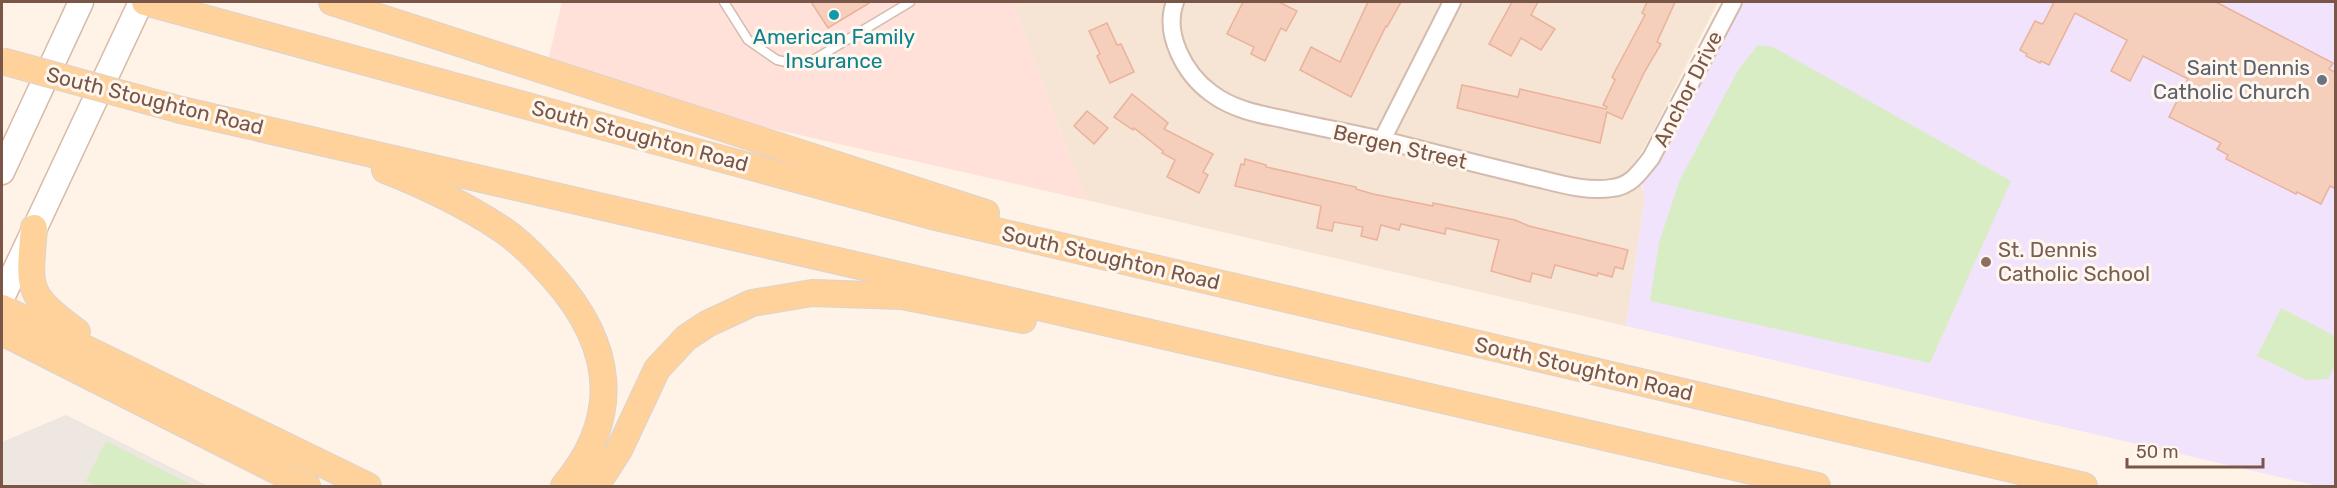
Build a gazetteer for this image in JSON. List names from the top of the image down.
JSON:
{
  "streets": {
    "main road": ["South Stoughton Road"],
    "street": ["Anchor Drive", "Bergen Street"]
  },
  "crossings": [
    ["Anchor Drive", "Bergen Street"]
  ],
  "places": ["American Family Insurance", "Saint Dennis Catholic Church", "St. Dennis Catholic School"],
  "scale_bar": "50 m"
}
